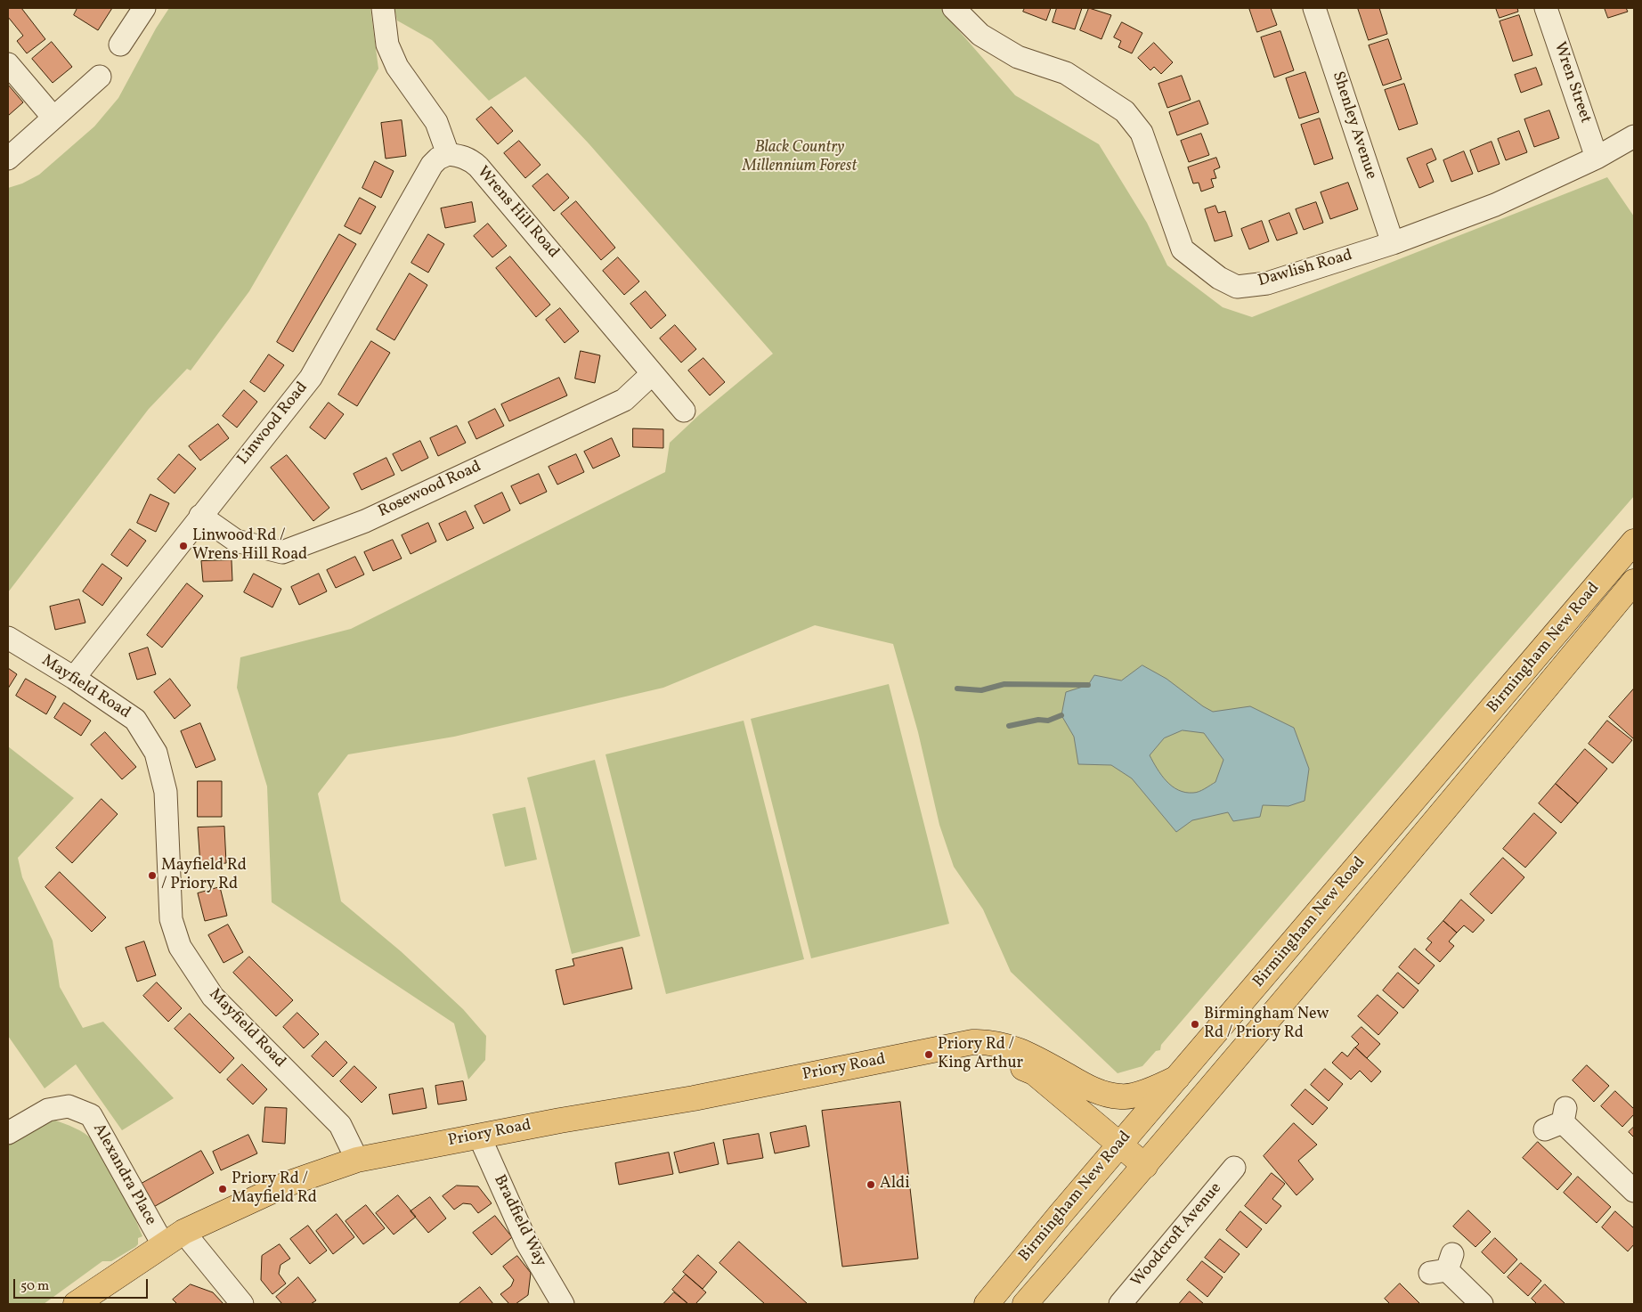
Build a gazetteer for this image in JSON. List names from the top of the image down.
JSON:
{
  "streets": {
    "main road": ["Birmingham New Road", "Priory Road"],
    "street": [
      "Wren Street",
      "Shenley Avenue",
      "Wrens Hill Road",
      "Dawlish Road",
      "Linwood Road",
      "Rosewood Road",
      "Mayfield Road",
      "Alexandra Place",
      "Bradfield Way",
      "Woodcroft Avenue"
    ]
  },
  "crossings": [
    ["Wren Street", "Dawlish Road"],
    ["Shenley Avenue", "Dawlish Road"],
    ["Wrens Hill Road", "Linwood Road"],
    ["Wrens Hill Road", "Rosewood Road"],
    ["Linwood Road", "Rosewood Road"],
    ["Linwood Road", "Mayfield Road"],
    ["Birmingham New Road", "Priory Road"],
    ["Mayfield Road", "Priory Road"],
    ["Priory Road", "Alexandra Place"],
    ["Priory Road", "Bradfield Way"]
  ],
  "parks": ["Black Country Millennium Forest"],
  "places": [
    "Linwood Rd / Wrens Hill Road",
    "Mayfield Rd / Priory Rd",
    "Birmingham New Rd / Priory Rd",
    "Priory Rd / King Arthur",
    "Aldi",
    "Priory Rd / Mayfield Rd"
  ],
  "scale_bar": "50 m"
}
